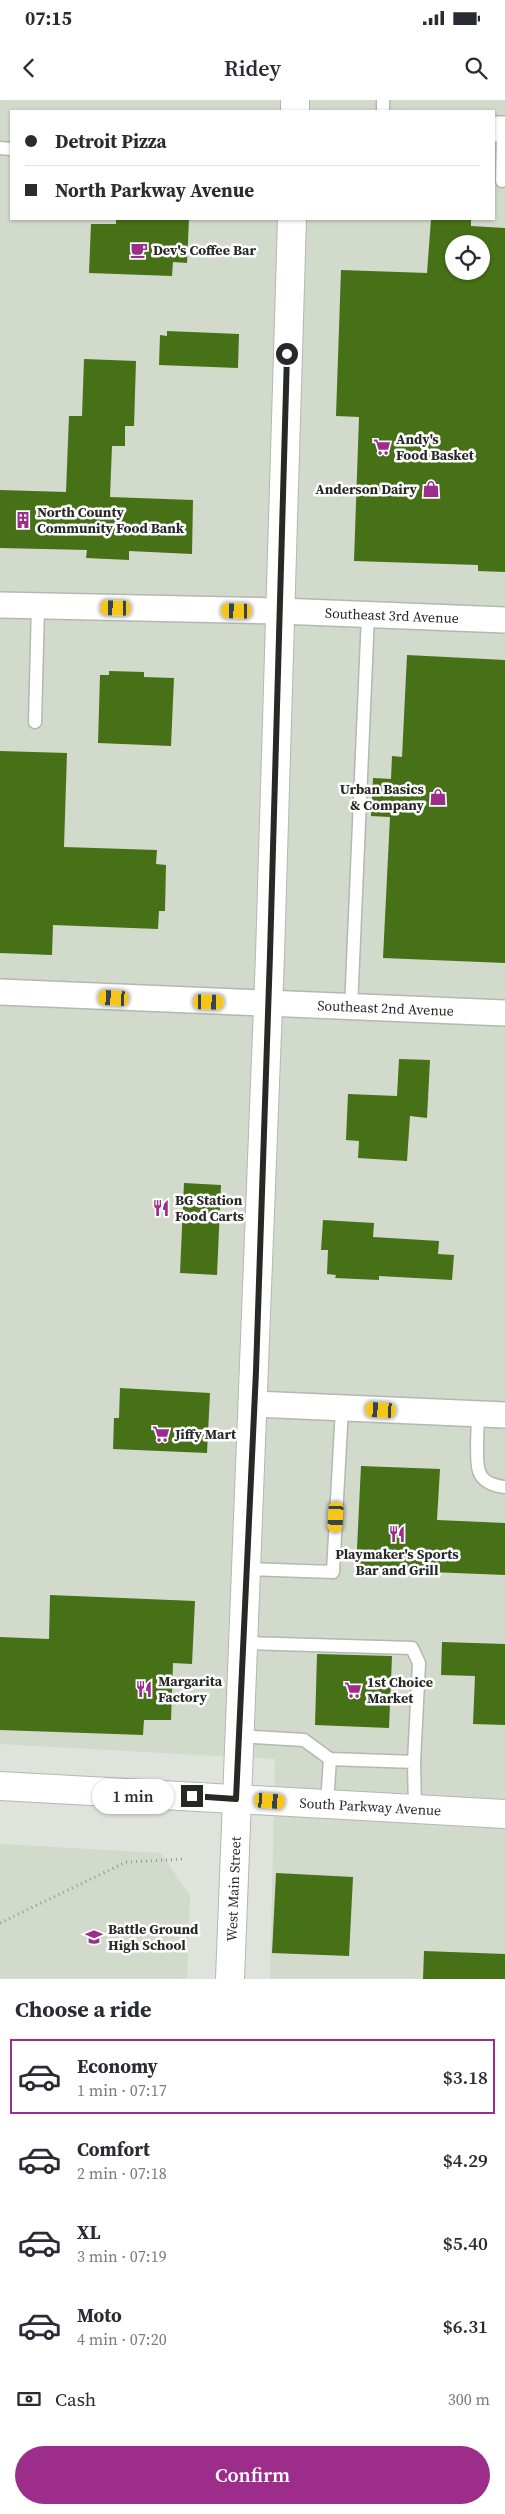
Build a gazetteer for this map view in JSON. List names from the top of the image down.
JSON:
{
  "streets": {
    "main road": ["South Parkway Avenue", "West Main Street"],
    "street": ["Southeast 3rd Avenue", "Southeast 2nd Avenue"]
  },
  "crossings": [
    ["Southeast 3rd Avenue", "West Main Street"],
    ["Southeast 2nd Avenue", "West Main Street"],
    ["South Parkway Avenue", "West Main Street"]
  ],
  "places": {
    "cafe": ["Dev's Coffee Bar"],
    "supermarket": ["Andy's Food Basket", "Jiffy Mart", "1st Choice Market"],
    "shop": ["Anderson Dairy", "Urban Basics & Company"],
    "building": ["North County Community Food Bank"],
    "restaurant": ["BG Station Food Carts", "Playmaker's Sports Bar and Grill", "Margarita Factory"],
    "school or university": ["Battle Ground High School"]
  },
  "page": {
    "status": "07:15",
    "header": "Ridey",
    "banner": ["Detroit Pizza", "North Parkway Avenue"],
    "bubble": "1 min",
    "heading": "Choose a ride",
    "list": [
      {
        "name": "Economy",
        "note": "1 min · 07:17",
        "value": "$3.18"
      },
      {
        "name": "Comfort",
        "note": "2 min · 07:18",
        "value": "$4.29"
      },
      {
        "name": "XL",
        "note": "3 min · 07:19",
        "value": "$5.40"
      },
      {
        "name": "Moto",
        "note": "4 min · 07:20",
        "value": "$6.31"
      }
    ],
    "pay": ["Cash", "300 m"],
    "buttons": "Confirm"
  }
}
